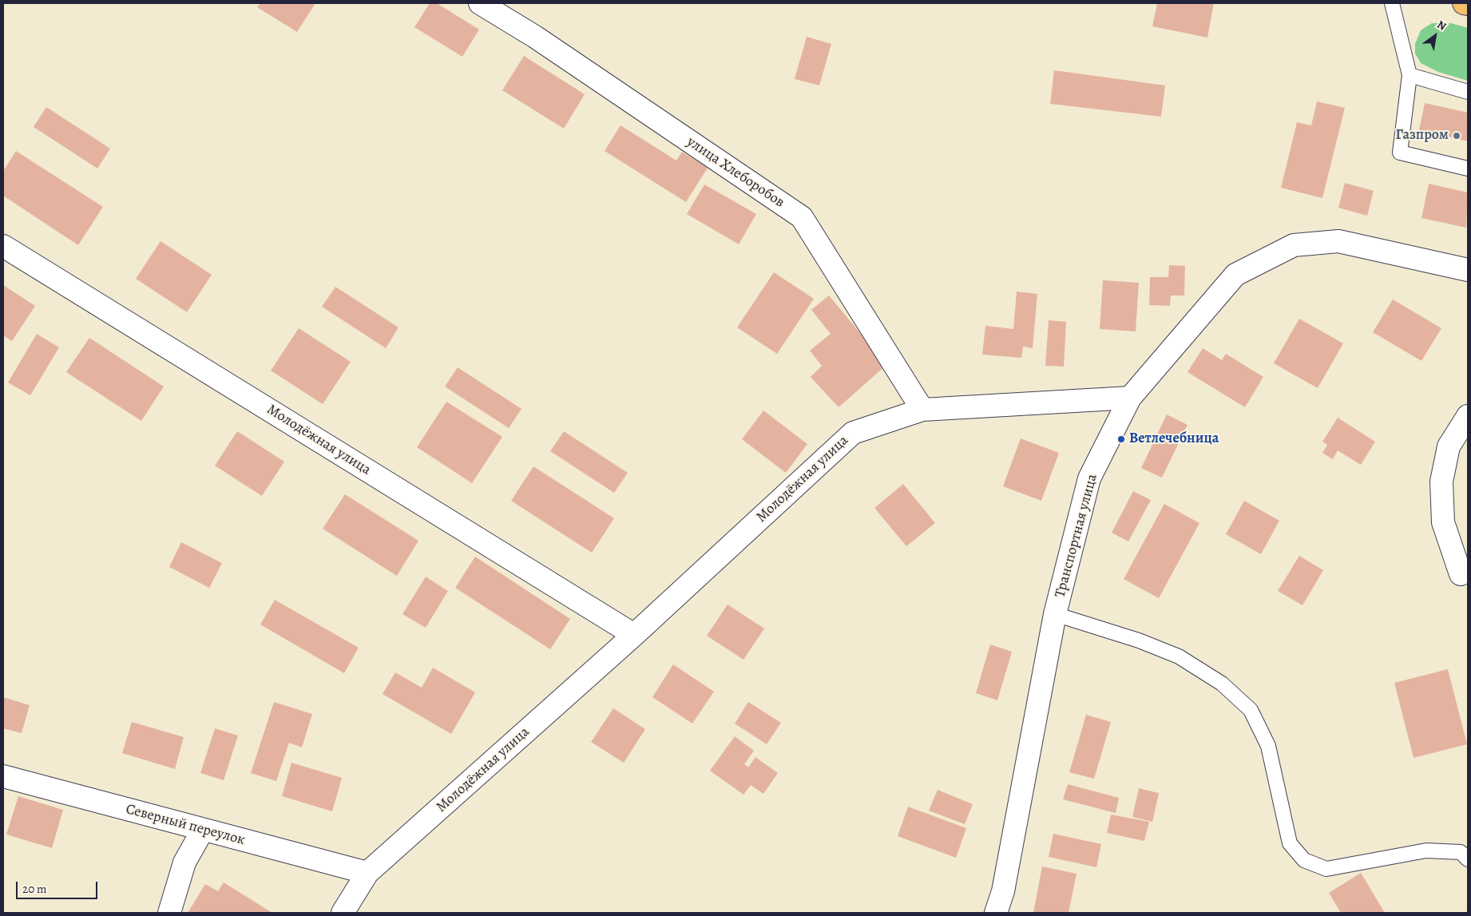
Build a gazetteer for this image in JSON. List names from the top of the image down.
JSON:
{
  "streets": {
    "street": [
      "улица Хлеборобов",
      "Молодёжная улица",
      "Транспортная улица",
      "Северный переулок"
    ]
  },
  "crossings": [
    ["улица Хлеборобов", "Молодёжная улица"],
    ["Молодёжная улица", "Транспортная улица"],
    ["Молодёжная улица", "Северный переулок"]
  ],
  "places": ["Газпром", "Ветлечебница"],
  "scale_bar": "20 m",
  "north": "top right"
}
